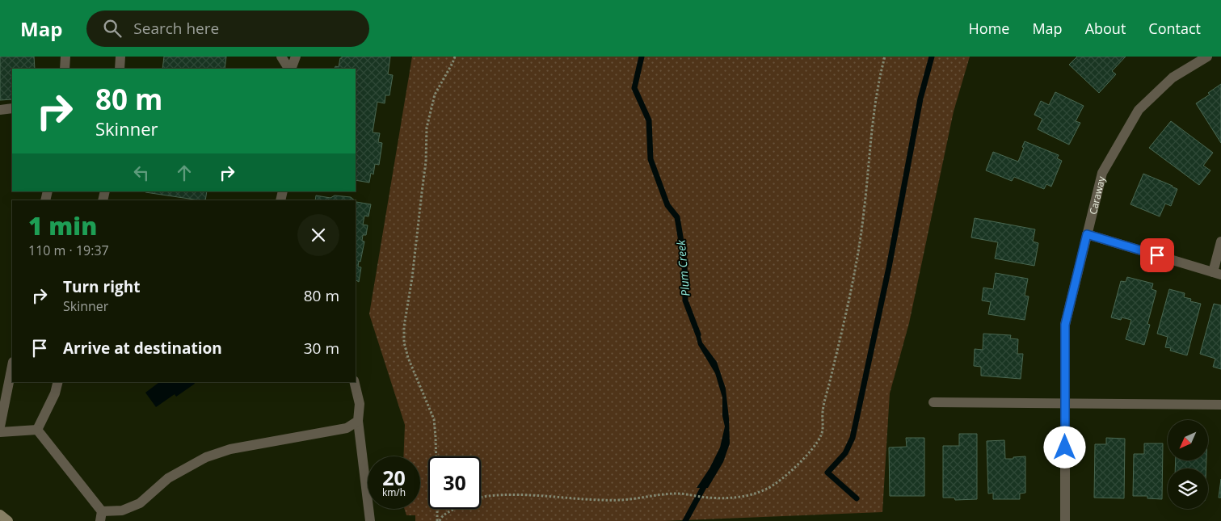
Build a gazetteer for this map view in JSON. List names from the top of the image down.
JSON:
{
  "streets": {
    "street": ["Caraway"]
  },
  "water": ["Plum Creek"],
  "north": "bottom left",
  "page": {
    "header": "Map",
    "search": "Search here",
    "nav": [
      "Home",
      "Map",
      "About",
      "Contact"
    ],
    "turn": ["80 m", "Skinner"],
    "heading": ["1 min", "110 m · 19:37"],
    "list": [
      {
        "name": "Turn right",
        "note": "Skinner",
        "value": "80 m"
      },
      {
        "name": "Arrive at destination",
        "value": "30 m"
      }
    ],
    "speed": "20 km/h",
    "limit": "30"
  }
}
